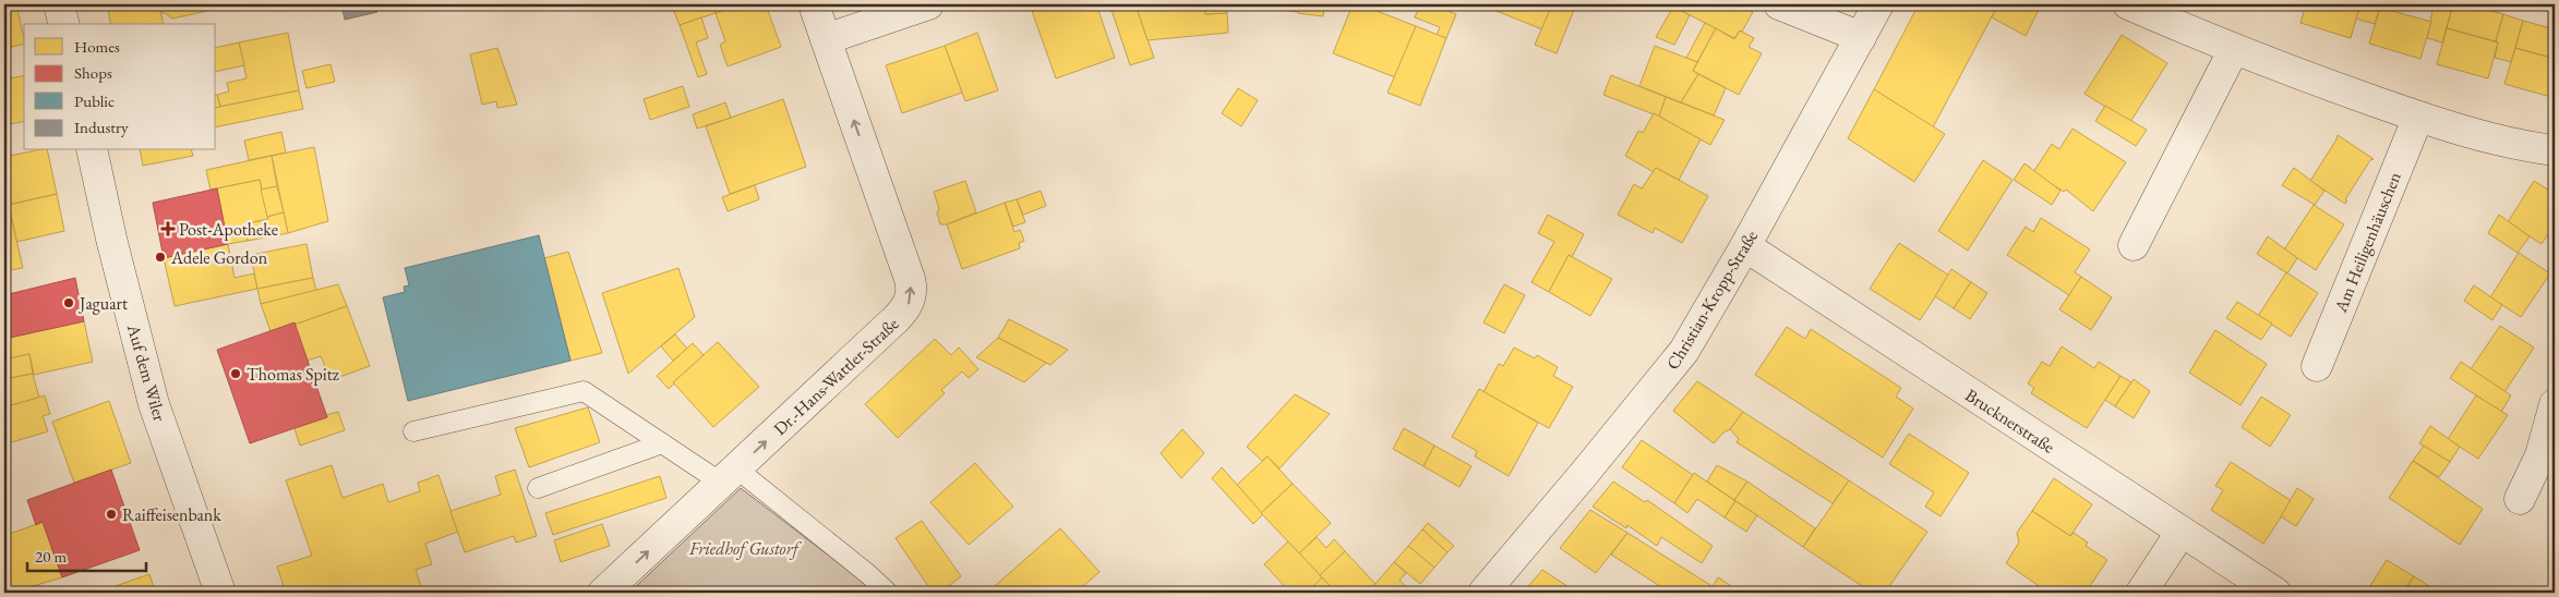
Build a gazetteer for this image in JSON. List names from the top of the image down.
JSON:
{
  "streets": {
    "street": [
      "Am Heiligenhäuschen",
      "Christian-Kropp-Straße",
      "Auf dem Wiler",
      "Dr.-Hans-Wattler-Straße",
      "Brucknerstraße"
    ]
  },
  "crossings": [
    ["Christian-Kropp-Straße", "Brucknerstraße"]
  ],
  "one_way": ["Dr.-Hans-Wattler-Straße"],
  "parks": ["Friedhof Gustorf"],
  "places": {
    "health": ["Post-Apotheke"],
    "other": [
      "Adele Gordon",
      "Jaguart",
      "Thomas Spitz",
      "Raiffeisenbank"
    ]
  },
  "legend": [
    "Homes",
    "Shops",
    "Public",
    "Industry"
  ],
  "scale_bar": "20 m"
}
